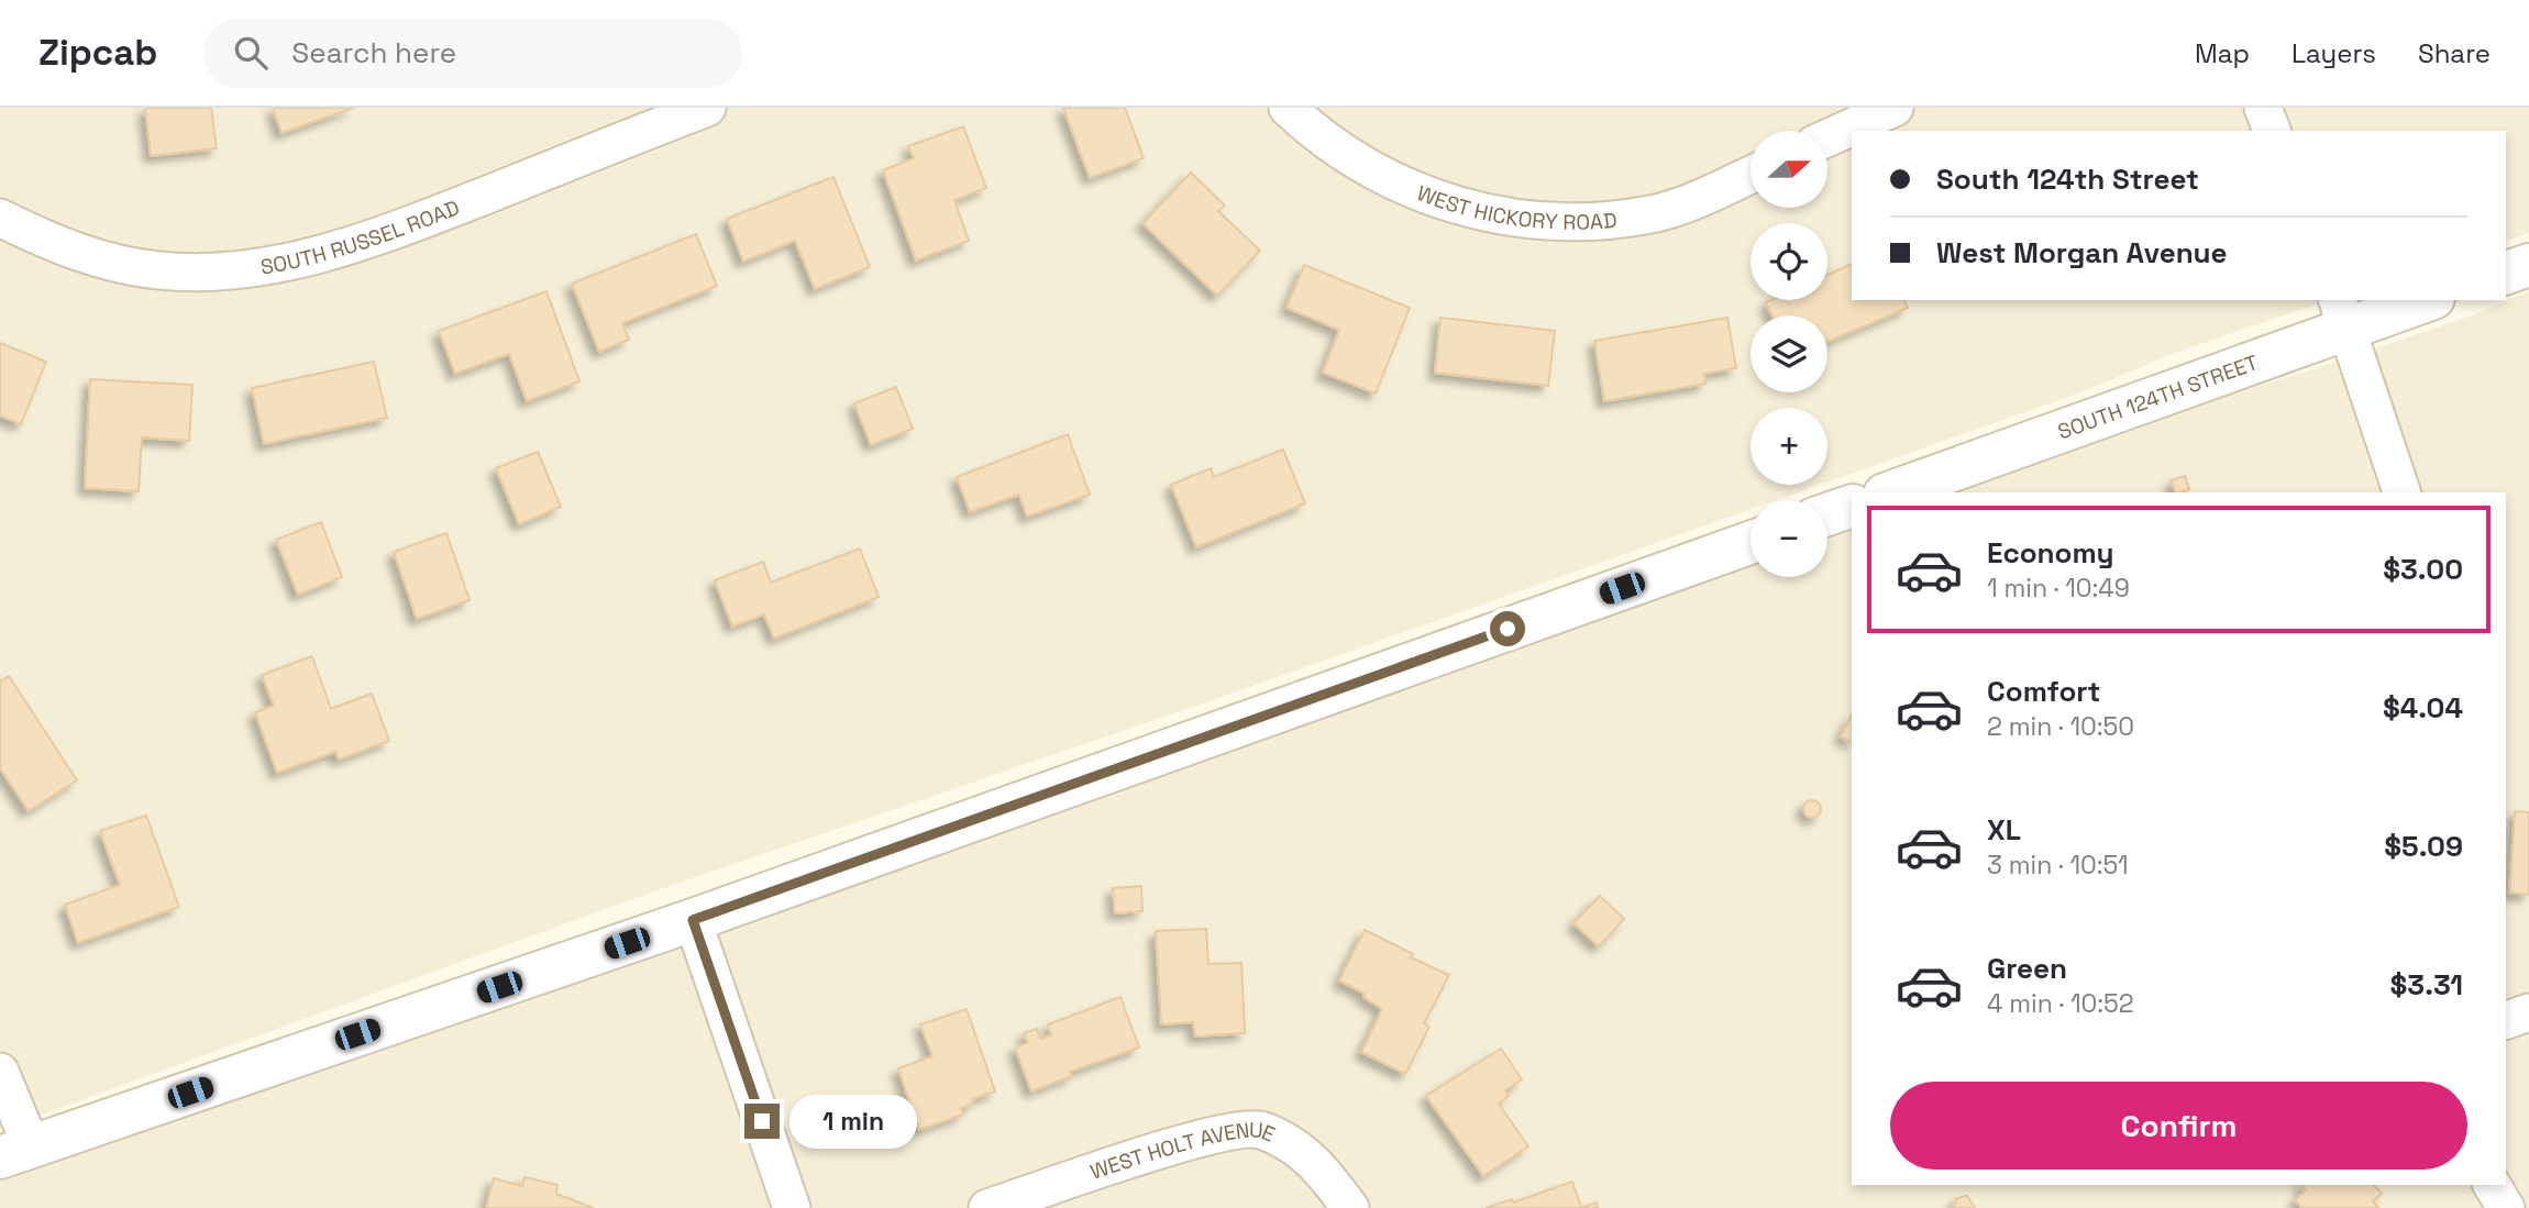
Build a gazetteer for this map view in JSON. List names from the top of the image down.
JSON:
{
  "streets": {
    "street": [
      "WEST HICKORY ROAD",
      "SOUTH RUSSEL ROAD",
      "SOUTH 124TH STREET",
      "WEST HOLT AVENUE"
    ]
  },
  "north": "right",
  "page": {
    "header": "Zipcab",
    "search": "Search here",
    "nav": ["Map", "Layers", "Share"],
    "map_buttons": ["+", "−"],
    "banner": ["South 124th Street", "West Morgan Avenue"],
    "list": [
      {
        "name": "Economy",
        "note": "1 min · 10:49",
        "value": "$3.00"
      },
      {
        "name": "Comfort",
        "note": "2 min · 10:50",
        "value": "$4.04"
      },
      {
        "name": "XL",
        "note": "3 min · 10:51",
        "value": "$5.09"
      },
      {
        "name": "Green",
        "note": "4 min · 10:52",
        "value": "$3.31"
      }
    ],
    "buttons": "Confirm",
    "bubble": "1 min"
  }
}
